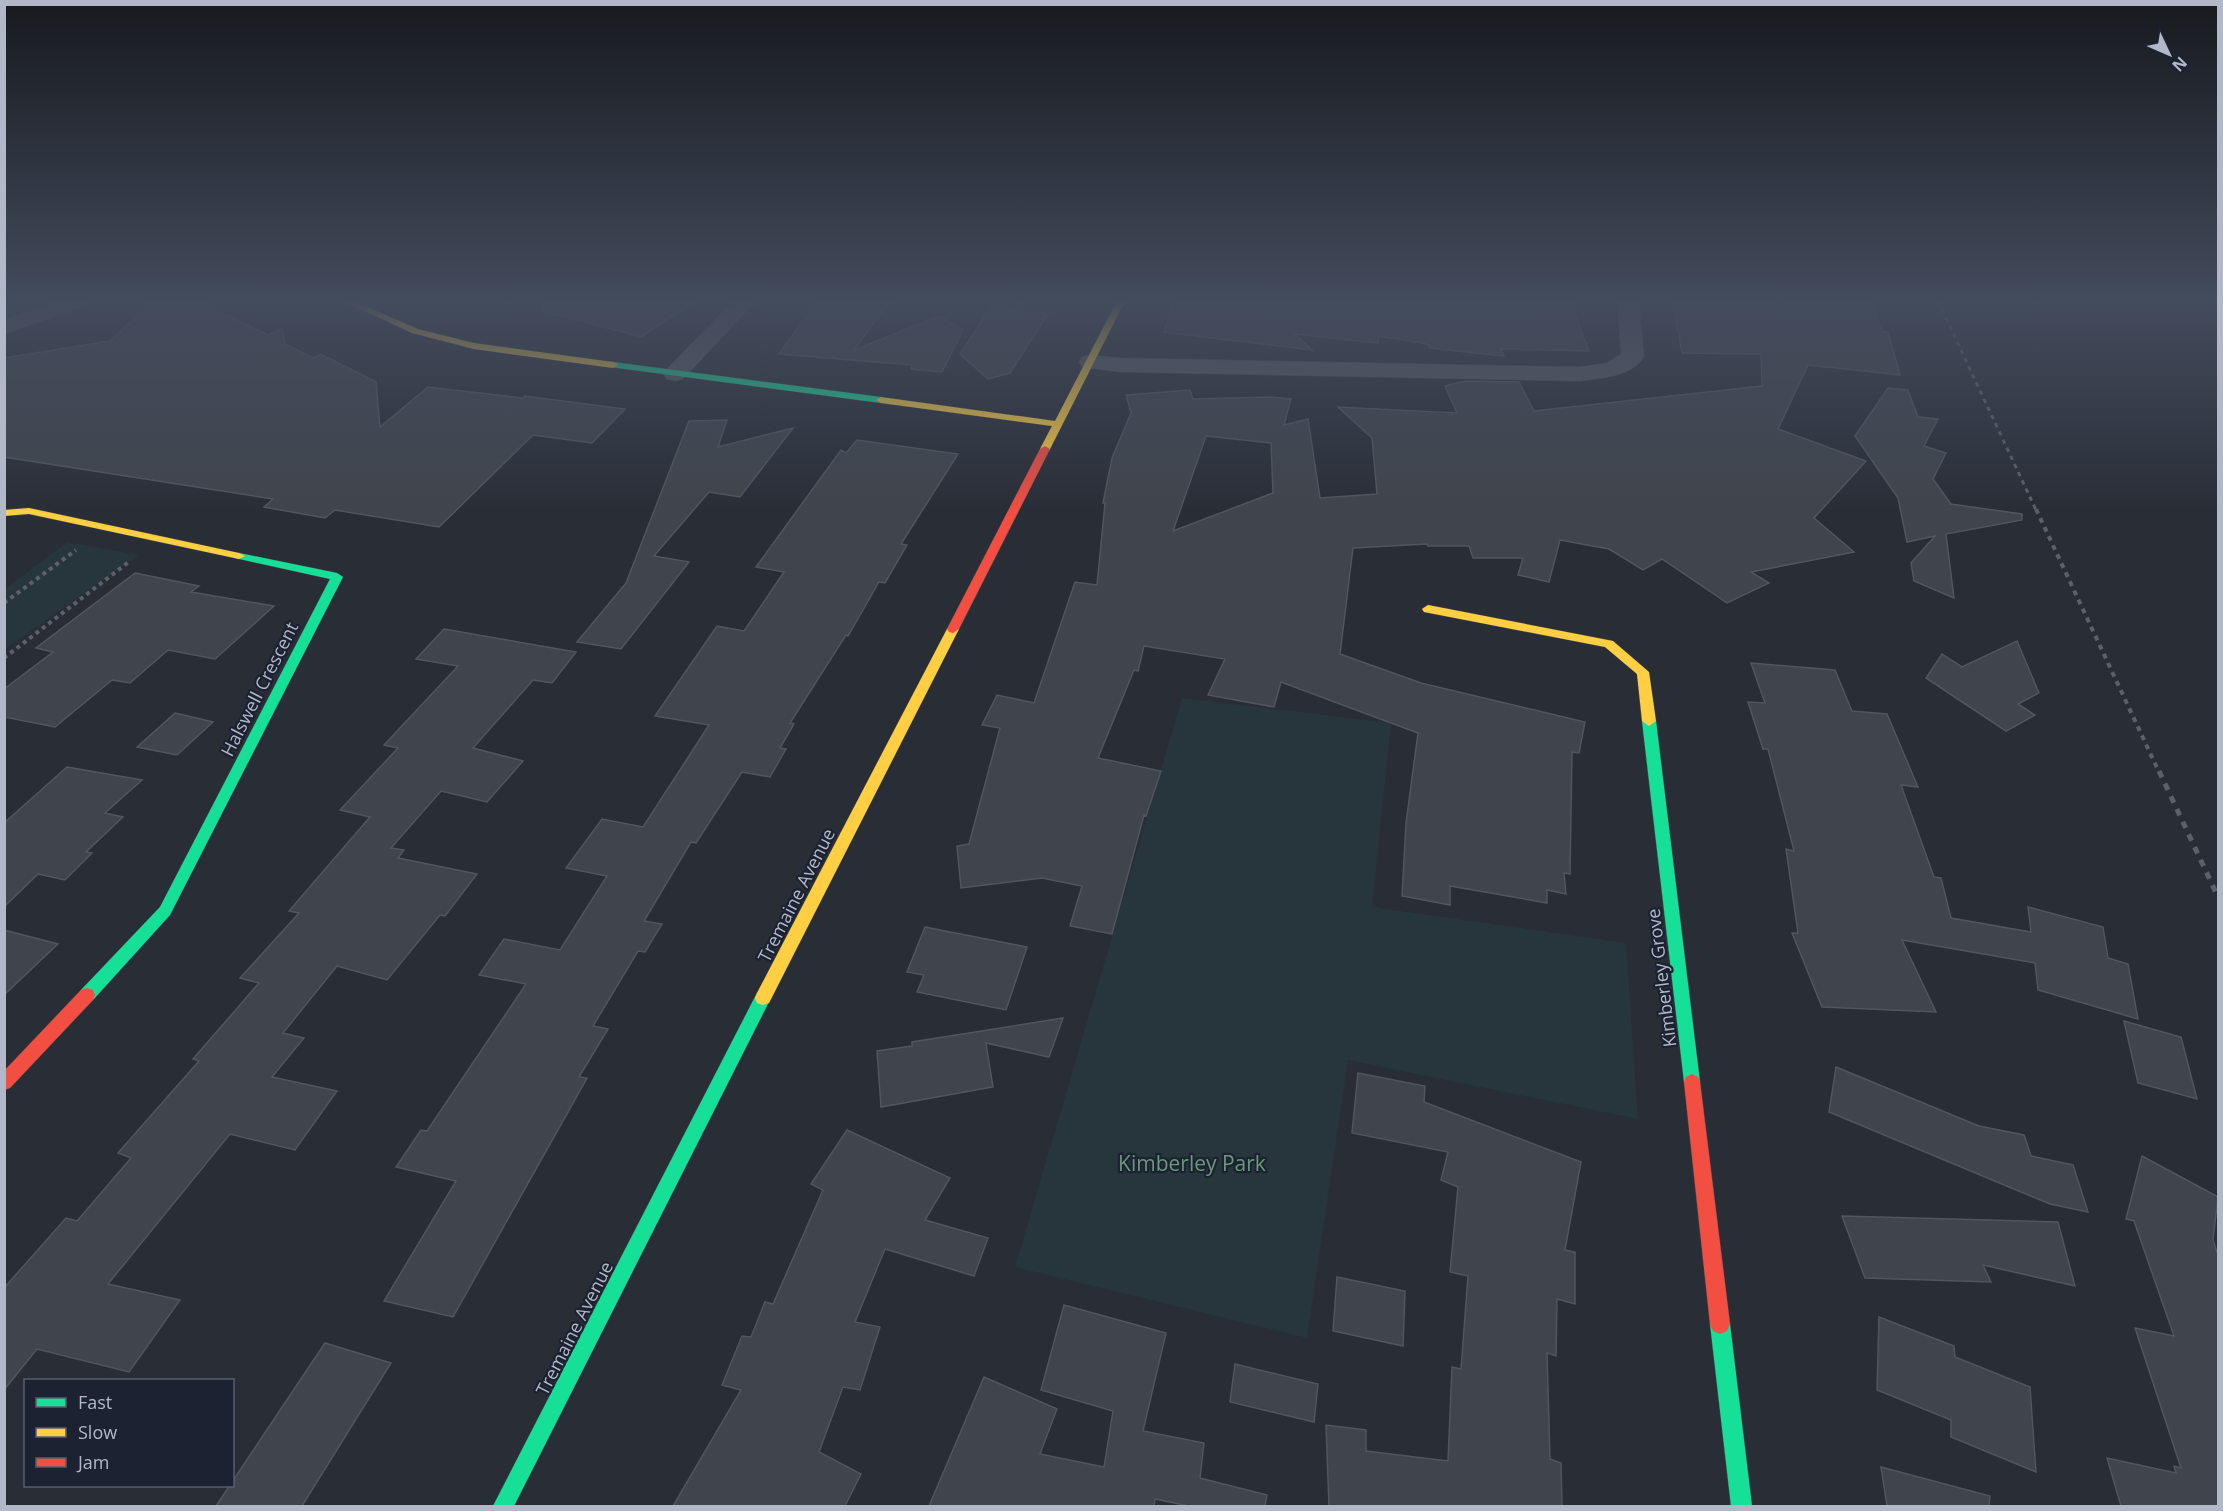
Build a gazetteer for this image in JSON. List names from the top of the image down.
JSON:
{
  "streets": {
    "street": ["Halswell Crescent", "Tremaine Avenue", "Kimberley Grove"]
  },
  "parks": ["Kimberley Park"],
  "legend": ["Fast", "Slow", "Jam"],
  "north": "bottom right"
}
